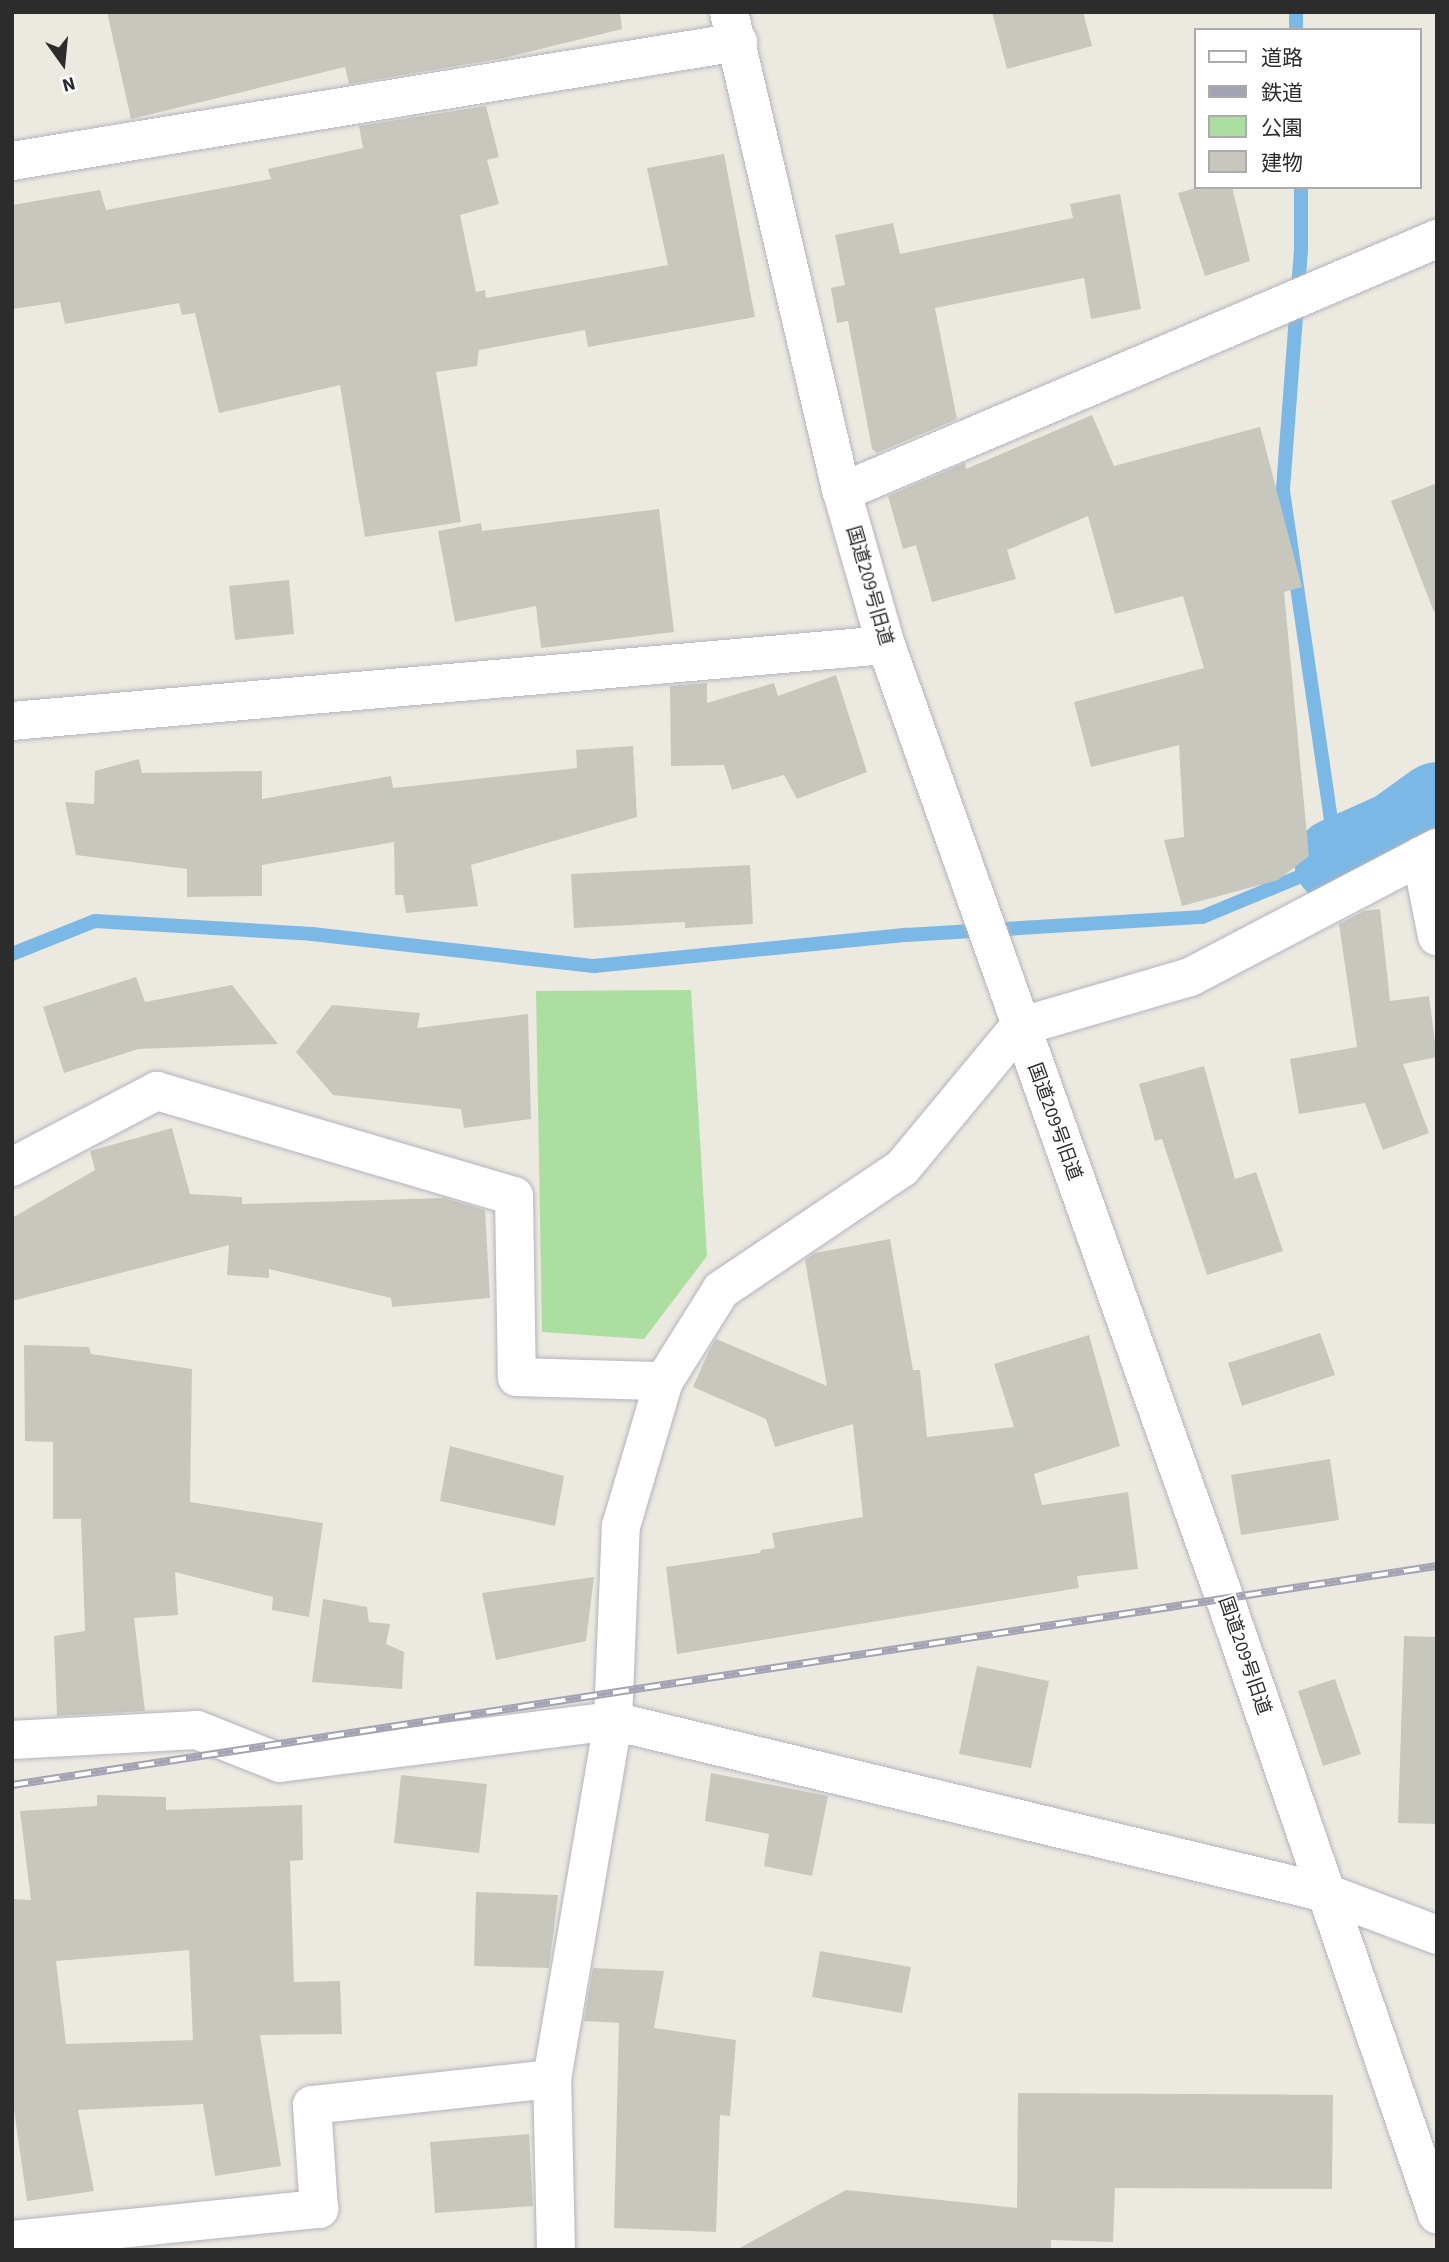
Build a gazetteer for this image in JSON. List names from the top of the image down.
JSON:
{
  "streets": {
    "street": ["国道209号旧道"]
  },
  "legend": [
    "道路",
    "鉄道",
    "公園",
    "建物"
  ],
  "north": "bottom"
}
